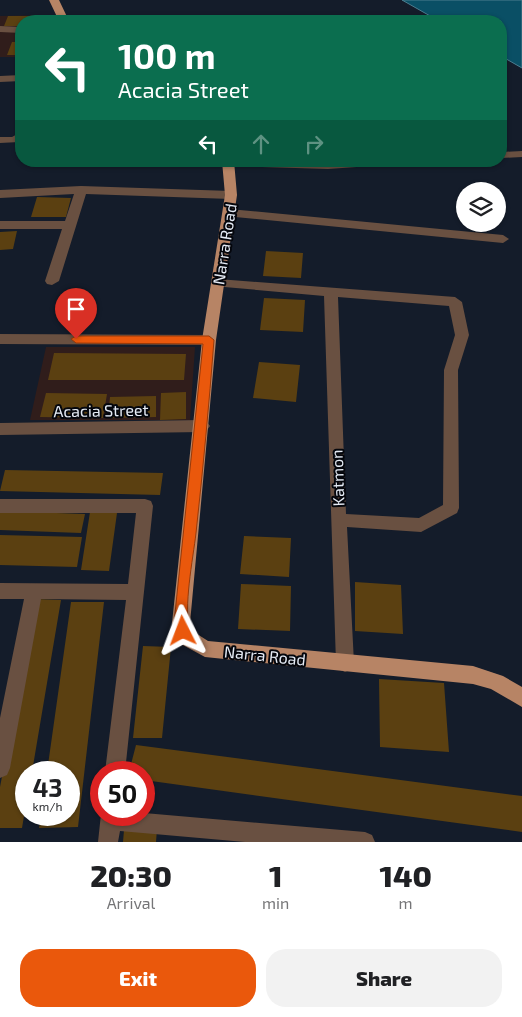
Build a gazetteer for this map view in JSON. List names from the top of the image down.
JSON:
{
  "streets": {
    "main road": ["Narra Road"],
    "street": ["Acacia Street", "Katmon"]
  },
  "crossings": [
    ["Narra Road", "Acacia Street"],
    ["Narra Road", "Katmon"]
  ],
  "page": {
    "turn": ["100 m", "Acacia Street"],
    "speed": "43 km/h",
    "limit": "50",
    "eta": [
      "20:30",
      "Arrival",
      "1",
      "min",
      "140",
      "m"
    ],
    "buttons": ["Exit", "Share"]
  }
}
